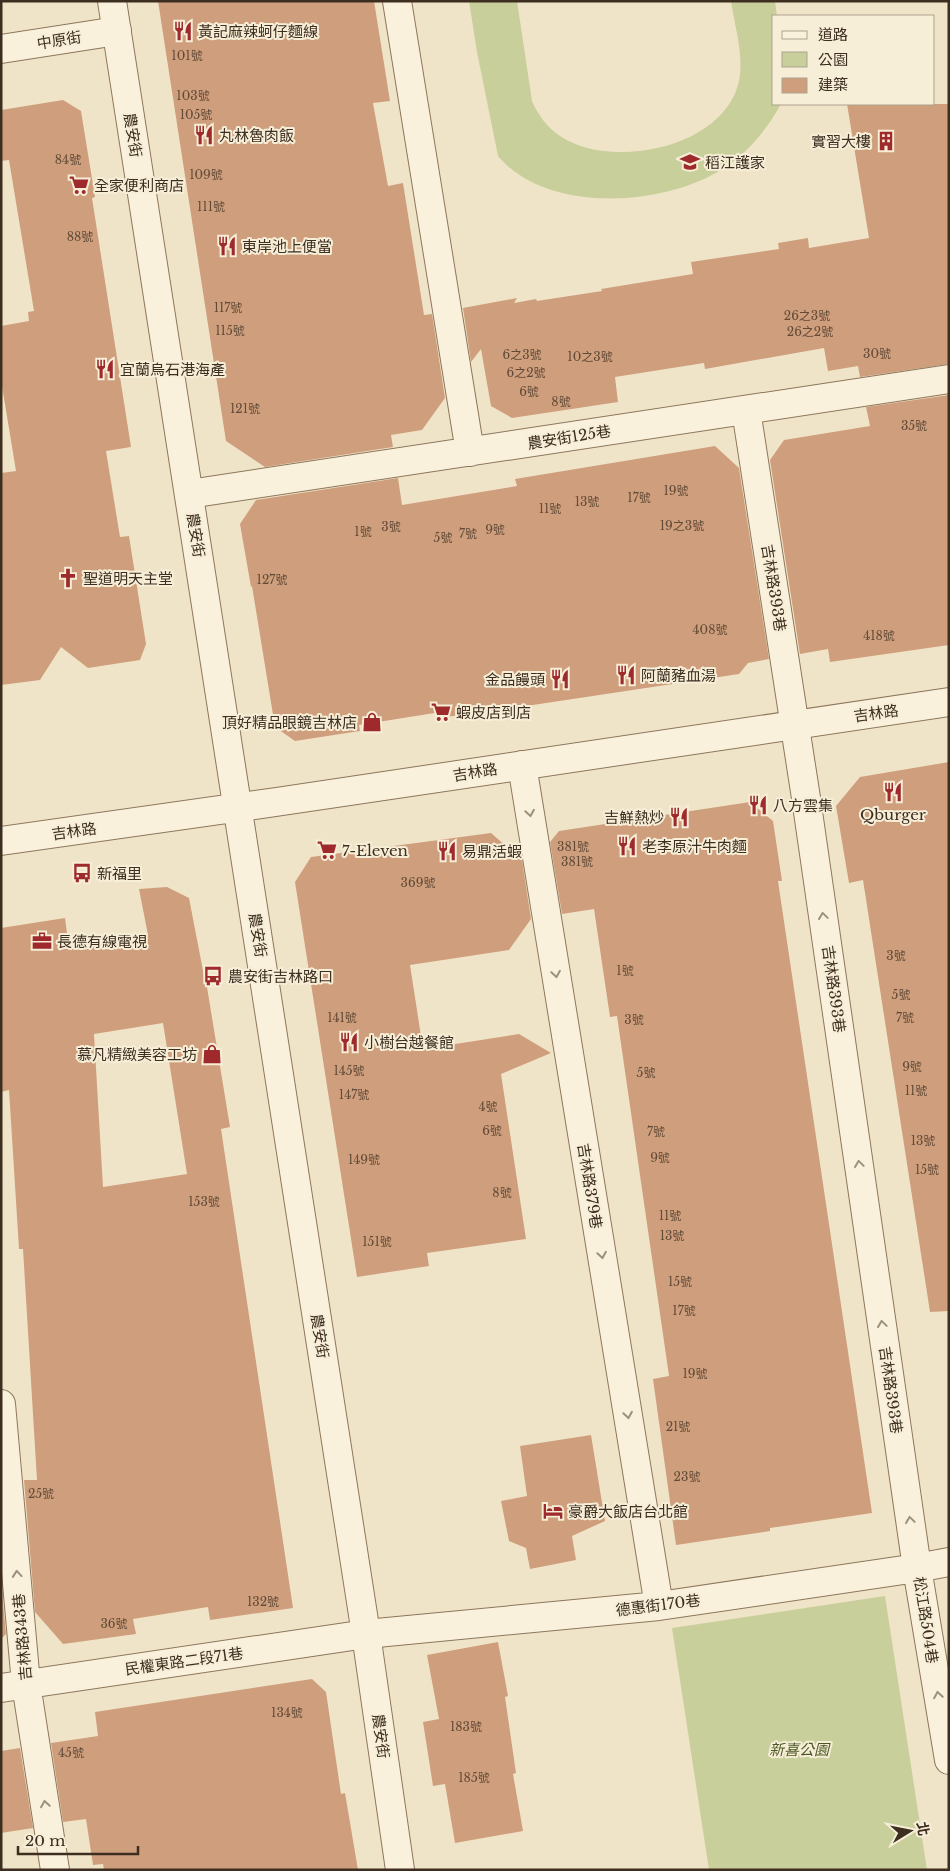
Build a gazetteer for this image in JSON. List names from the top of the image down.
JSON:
{
  "streets": {
    "street": [
      "中原街",
      "農安街",
      "農安街125巷",
      "吉林路393巷",
      "吉林路",
      "吉林路379巷",
      "德惠街170巷",
      "松江路504巷",
      "吉林路343巷",
      "民權東路二段71巷"
    ]
  },
  "crossings": [
    ["中原街", "農安街"],
    ["農安街", "農安街125巷"],
    ["農安街", "吉林路"],
    ["農安街", "德惠街170巷"],
    ["農安街", "民權東路二段71巷"],
    ["農安街125巷", "吉林路393巷"],
    ["吉林路393巷", "吉林路"],
    ["吉林路393巷", "德惠街170巷"],
    ["吉林路393巷", "松江路504巷"],
    ["吉林路", "吉林路379巷"],
    ["吉林路379巷", "德惠街170巷"],
    ["德惠街170巷", "松江路504巷"],
    ["德惠街170巷", "民權東路二段71巷"],
    ["吉林路343巷", "民權東路二段71巷"]
  ],
  "one_way": [
    "吉林路393巷",
    "吉林路379巷",
    "松江路504巷",
    "吉林路343巷"
  ],
  "parks": ["新喜公園"],
  "places": {
    "restaurant": [
      "黃記麻辣蚵仔麵線",
      "丸林魯肉飯",
      "東岸池上便當",
      "宜蘭烏石港海產",
      "阿蘭豬血湯",
      "金品饅頭",
      "Qburger",
      "八方雲集",
      "吉鮮熱炒",
      "老李原汁牛肉麵",
      "易鼎活蝦",
      "小樹台越餐館"
    ],
    "building": ["實習大樓"],
    "school or university": ["稻江護家"],
    "supermarket": ["全家便利商店", "蝦皮店到店", "7-Eleven"],
    "church": ["聖道明天主堂"],
    "shop": ["頂好精品眼鏡吉林店", "慕凡精緻美容工坊"],
    "bus stop": ["新福里", "農安街吉林路口"],
    "office": ["長德有線電視"],
    "hotel": ["豪爵大飯店台北館"]
  },
  "house_numbers": [
    "101號",
    "103號",
    "105號",
    "84號",
    "109號",
    "111號",
    "88號",
    "117號",
    "26之3號",
    "115號",
    "26之2號",
    "30號",
    "6之3號",
    "10之3號",
    "6之2號",
    "6號",
    "8號",
    "121號",
    "35號",
    "19號",
    "17號",
    "13號",
    "11號",
    "19之3號",
    "3號",
    "9號",
    "1號",
    "7號",
    "5號",
    "127號",
    "408號",
    "418號",
    "381號",
    "381號",
    "369號",
    "3號",
    "1號",
    "5號",
    "141號",
    "7號",
    "3號",
    "9號",
    "145號",
    "5號",
    "11號",
    "147號",
    "4號",
    "6號",
    "7號",
    "13號",
    "9號",
    "149號",
    "15號",
    "8號",
    "153號",
    "11號",
    "13號",
    "151號",
    "15號",
    "17號",
    "19號",
    "21號",
    "23號",
    "25號",
    "132號",
    "36號",
    "134號",
    "183號",
    "45號",
    "185號"
  ],
  "legend": ["道路", "公園", "建築"],
  "scale_bar": "20 m",
  "north": "right"
}
